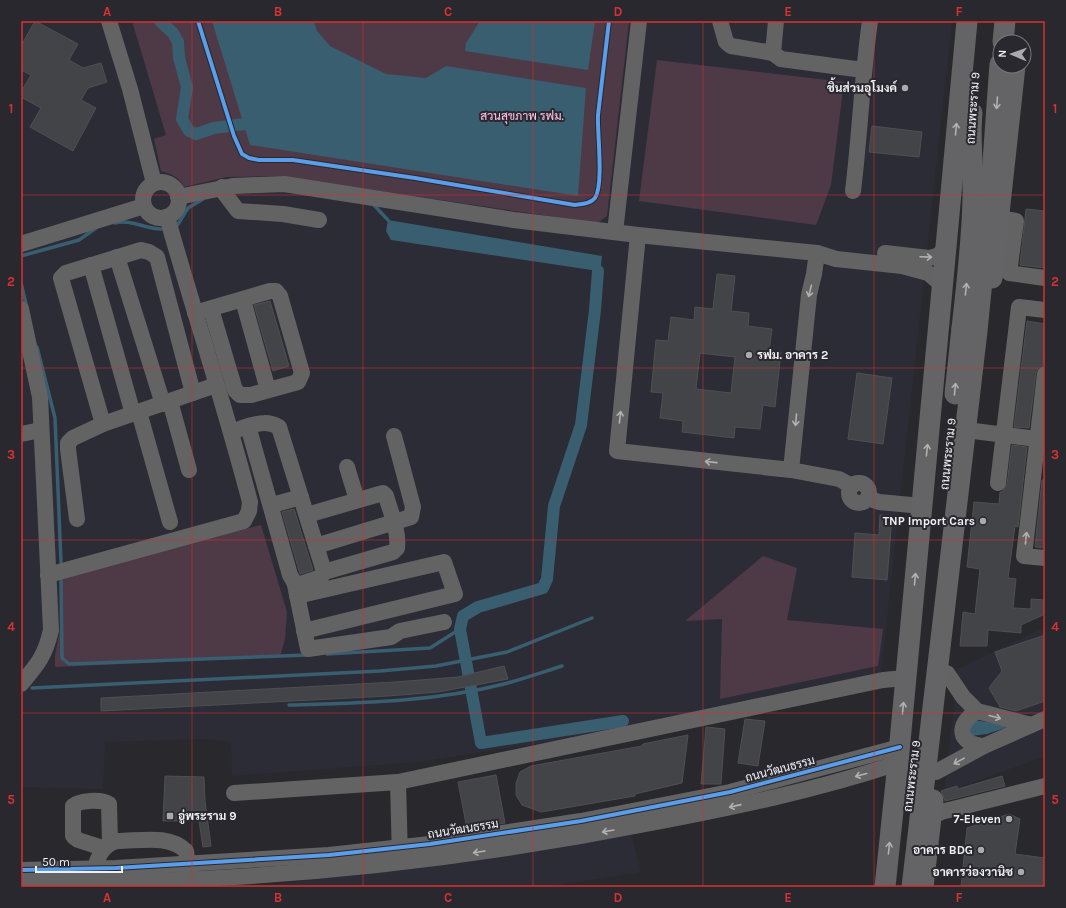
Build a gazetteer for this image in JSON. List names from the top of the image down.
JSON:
{
  "streets": {
    "main road": ["ถนนพระราม 9"],
    "street": ["ถนนวัฒนธรรม"]
  },
  "crossings": [
    ["ถนนพระราม 9", "ถนนวัฒนธรรม"]
  ],
  "parks": ["สวนสุขภาพ รฟม."],
  "places": {
    "other": [
      "ชิ้นส่วนอุโมงค์",
      "รฟม. อาคาร 2",
      "TNP Import Cars",
      "7-Eleven",
      "อาคาร BDG",
      "อาคารว่องวานิช"
    ],
    "transit": ["อู่พระราม 9"]
  },
  "scale_bar": "50 m",
  "north": "left",
  "grid": {
    "columns": [
      "A",
      "B",
      "C",
      "D",
      "E",
      "F"
    ],
    "rows": [
      "1",
      "2",
      "3",
      "4",
      "5"
    ]
  }
}
